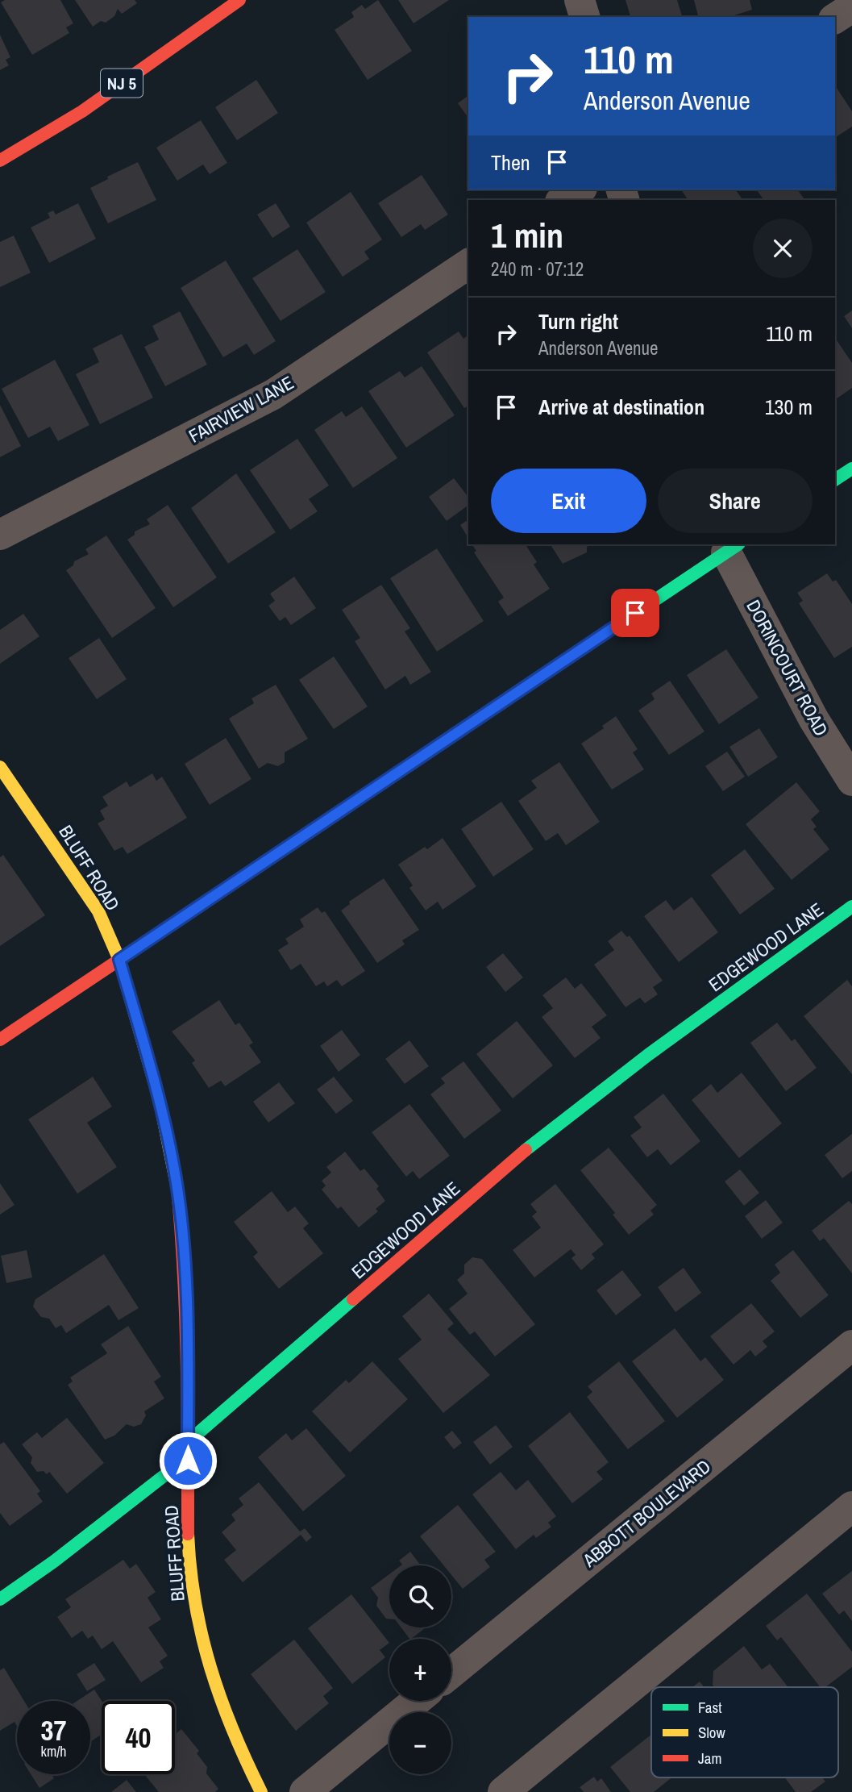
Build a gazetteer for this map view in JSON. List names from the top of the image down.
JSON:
{
  "streets": {
    "street": [
      "NJ 5",
      "FAIRVIEW LANE",
      "DORINCOURT ROAD",
      "BLUFF ROAD",
      "EDGEWOOD LANE",
      "ABBOTT BOULEVARD"
    ]
  },
  "crossings": [
    ["BLUFF ROAD", "EDGEWOOD LANE"]
  ],
  "legend": ["Fast", "Slow", "Jam"],
  "page": {
    "turn": ["110 m", "Anderson Avenue"],
    "then": "Then",
    "heading": ["1 min", "240 m · 07:12"],
    "list": [
      {
        "name": "Turn right",
        "note": "Anderson Avenue",
        "value": "110 m"
      },
      {
        "name": "Arrive at destination",
        "value": "130 m"
      }
    ],
    "buttons": ["Exit", "Share"],
    "map_buttons": ["+", "−"],
    "speed": "37 km/h",
    "limit": "40"
  }
}
